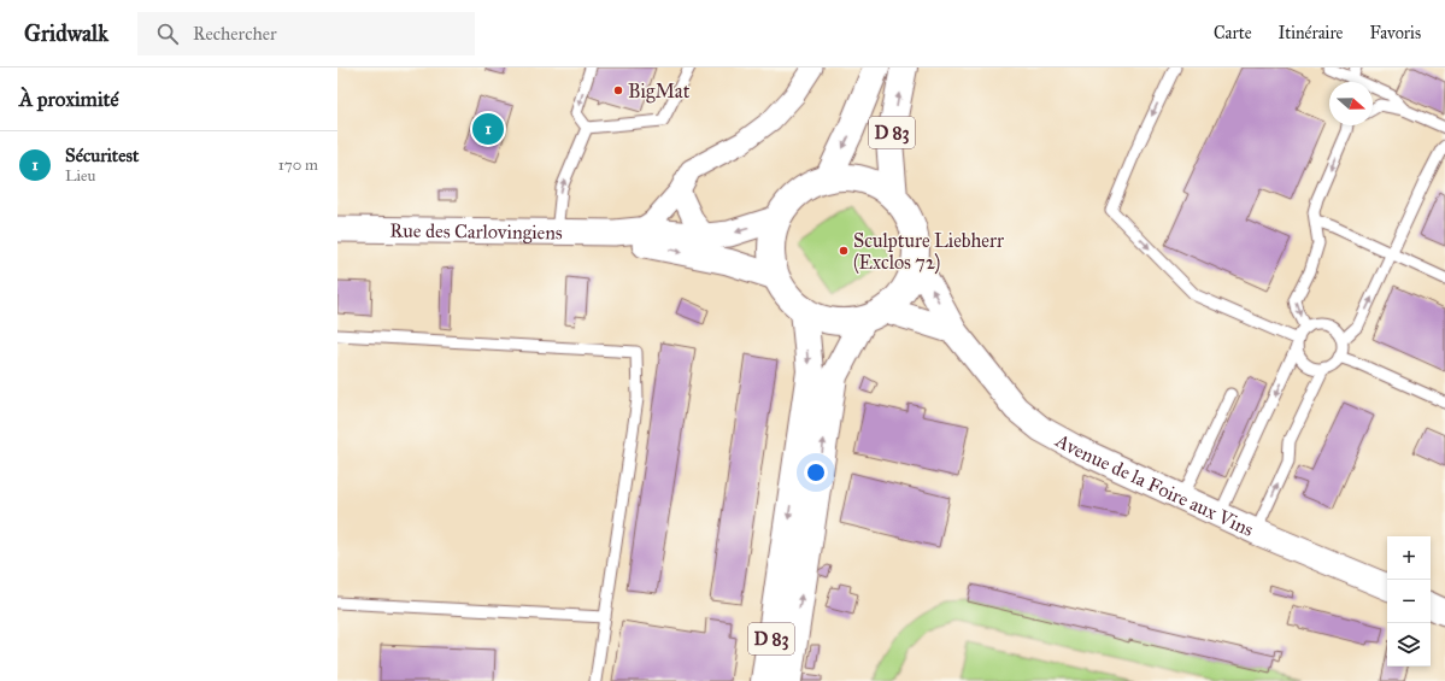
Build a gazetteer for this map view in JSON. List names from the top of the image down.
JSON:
{
  "streets": {
    "main road": ["D 83"],
    "street": ["Rue des Carlovingiens", "Avenue de la Foire aux Vins"]
  },
  "crossings": [
    ["D 83", "Rue des Carlovingiens"],
    ["D 83", "Avenue de la Foire aux Vins"],
    ["Rue des Carlovingiens", "Avenue de la Foire aux Vins"]
  ],
  "places": ["BigMat", "Sculpture Liebherr (Exclos 72)"],
  "north": "right",
  "page": {
    "header": "Gridwalk",
    "search": "Rechercher",
    "nav": ["Carte", "Itinéraire", "Favoris"],
    "heading": "À proximité",
    "pins": "1",
    "list": [
      {
        "mark": "1",
        "name": "Sécuritest",
        "note": "Lieu",
        "value": "170 m"
      }
    ],
    "map_buttons": ["+", "−"]
  }
}
